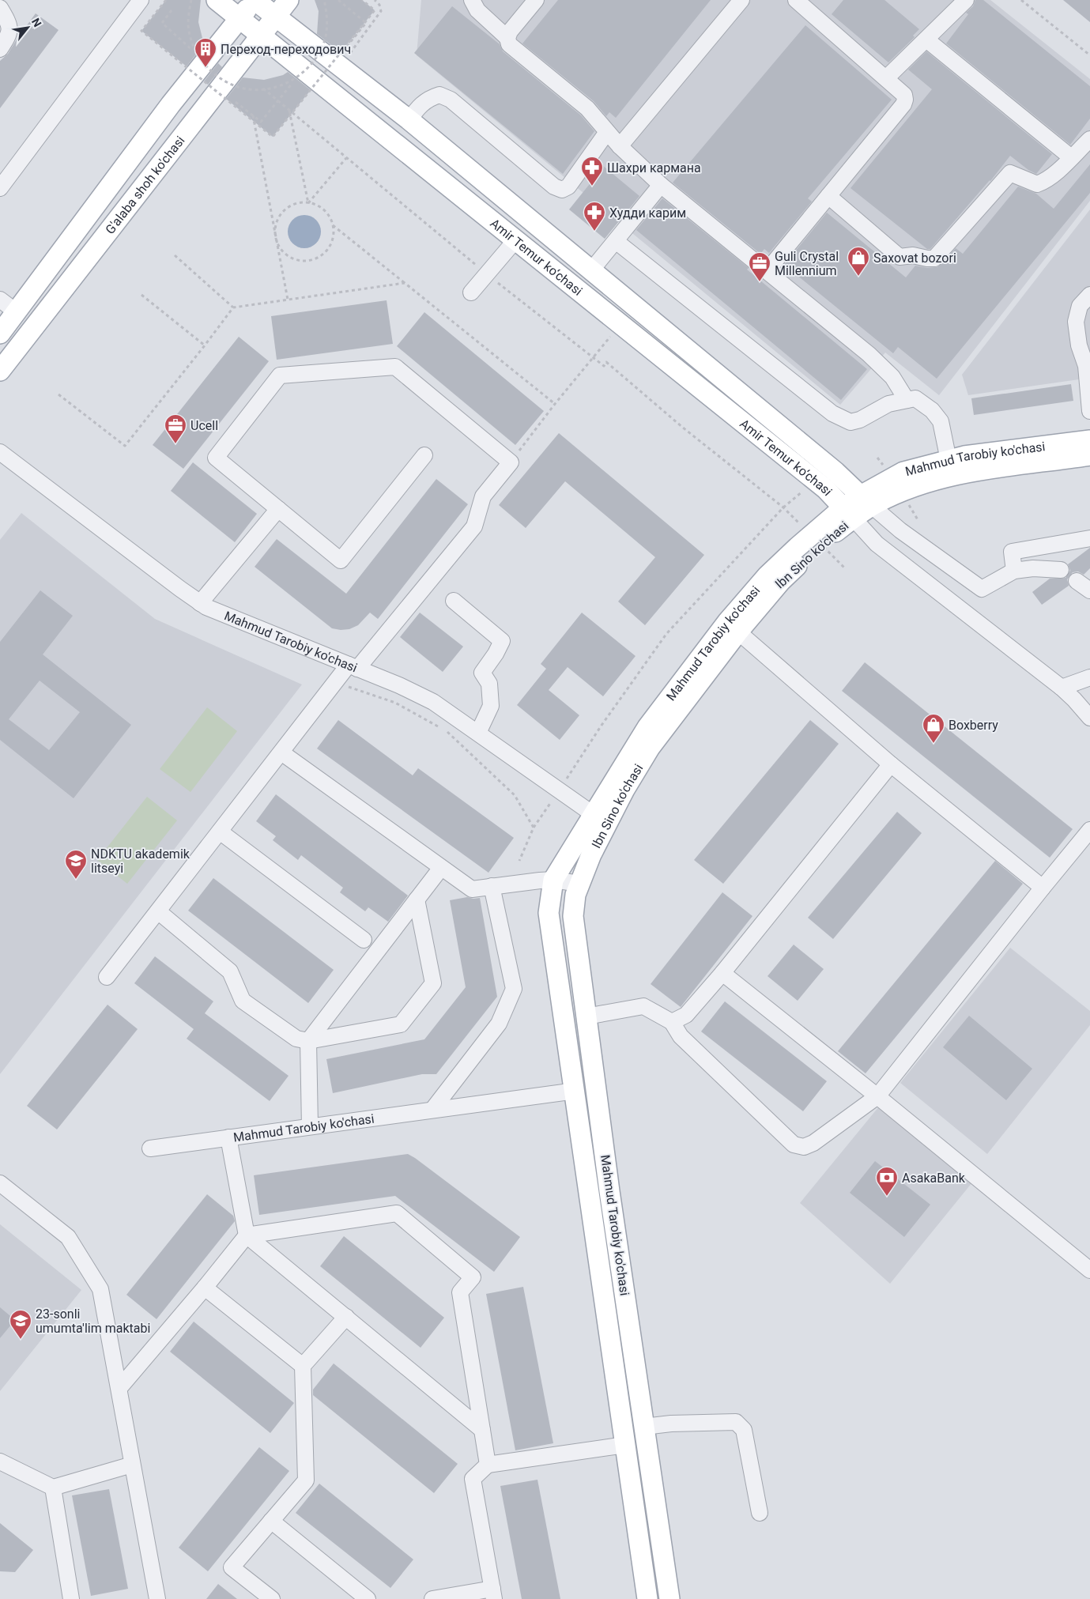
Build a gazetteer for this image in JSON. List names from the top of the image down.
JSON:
{
  "streets": {
    "main road": [
      "G'alaba shoh ko'chasi",
      "Amir Temur ko‘chasi",
      "Mahmud Tarobiy ko'chasi",
      "Ibn Sino ko'chasi"
    ]
  },
  "crossings": [
    ["G'alaba shoh ko'chasi", "Amir Temur ko‘chasi"],
    ["Amir Temur ko‘chasi", "Mahmud Tarobiy ko'chasi"],
    ["Mahmud Tarobiy ko'chasi", "Ibn Sino ko'chasi"]
  ],
  "places": {
    "building": ["Переход-переходович"],
    "pharmacy": ["Шахри кармана", "Худди карим"],
    "shop": ["Saxovat bozori", "Boxberry"],
    "office": ["Guli Crystal Millennium", "Ucell"],
    "school or university": ["NDKTU akademik litseyi", "23-sonli umumta'lim maktabi"],
    "bank": ["AsakaBank"]
  },
  "north": "top right"
}
